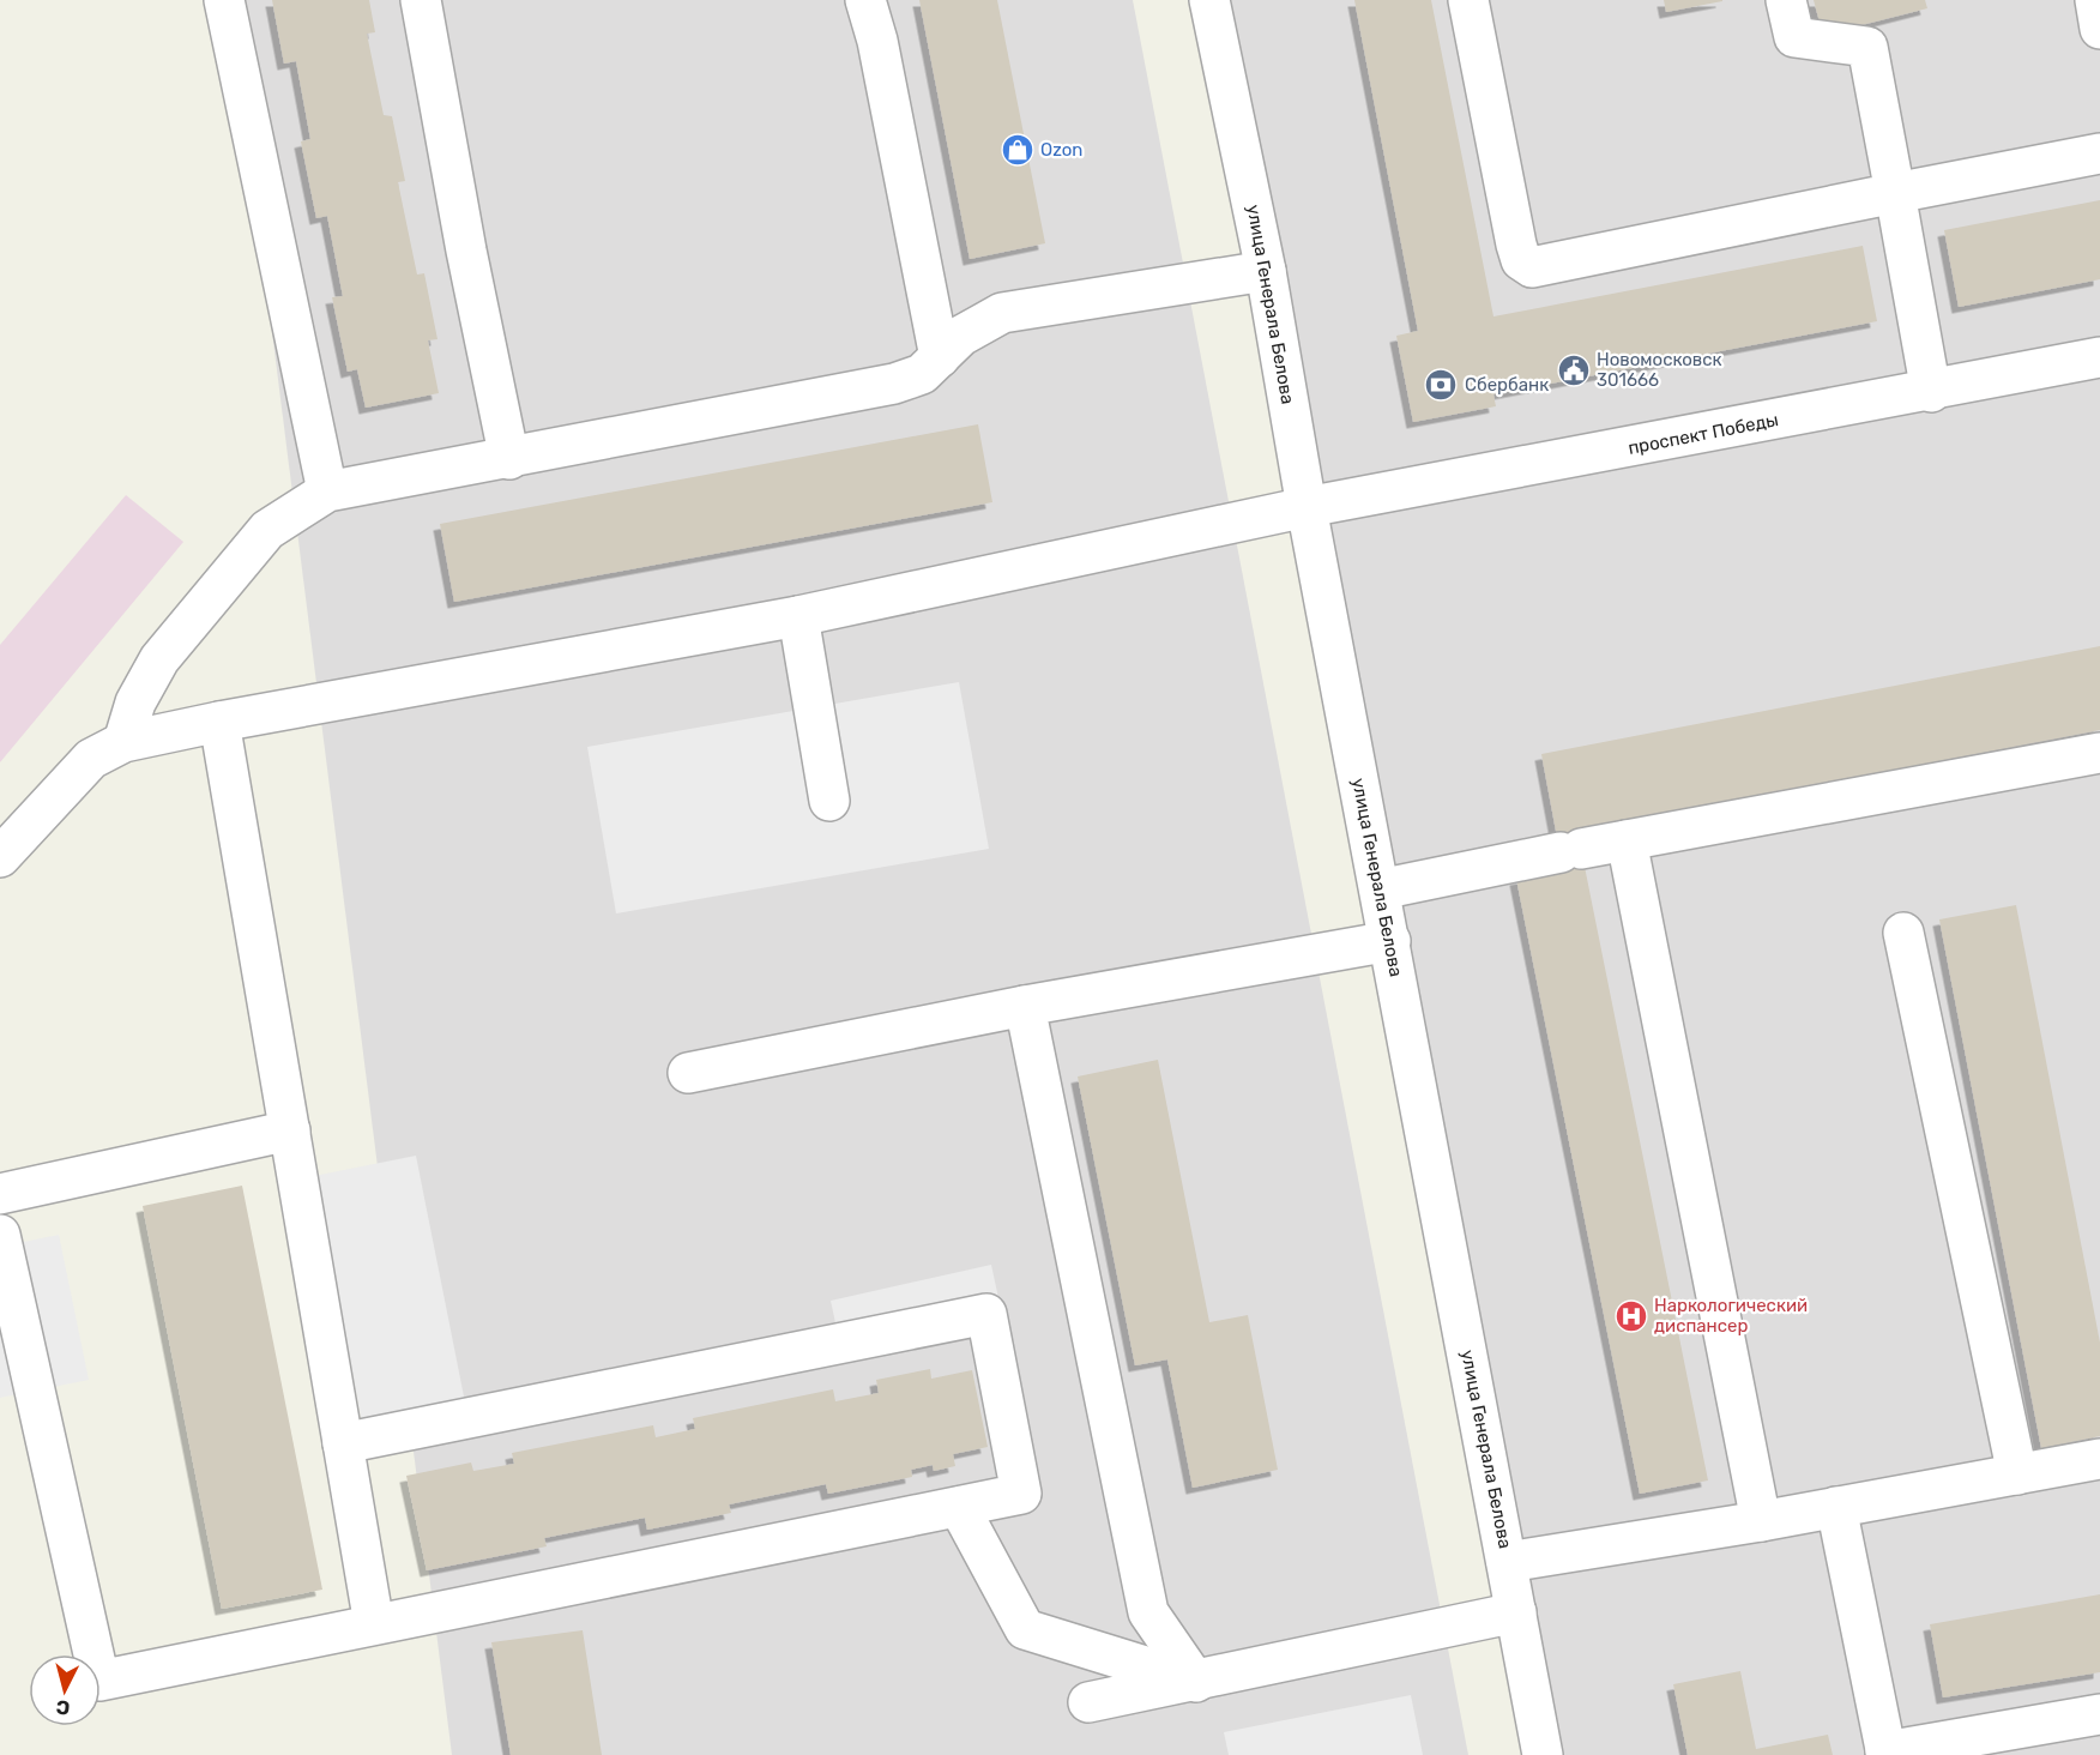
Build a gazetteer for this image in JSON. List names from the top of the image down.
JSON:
{
  "streets": {
    "street": ["улица Генерала Белова", "проспект Победы"]
  },
  "crossings": [
    ["улица Генерала Белова", "проспект Победы"]
  ],
  "places": {
    "shop": ["Ozon"],
    "public building": ["Новомосковск 301666"],
    "bank": ["Сбербанк"],
    "hospital": ["Наркологический диспансер"]
  },
  "north": "bottom"
}
